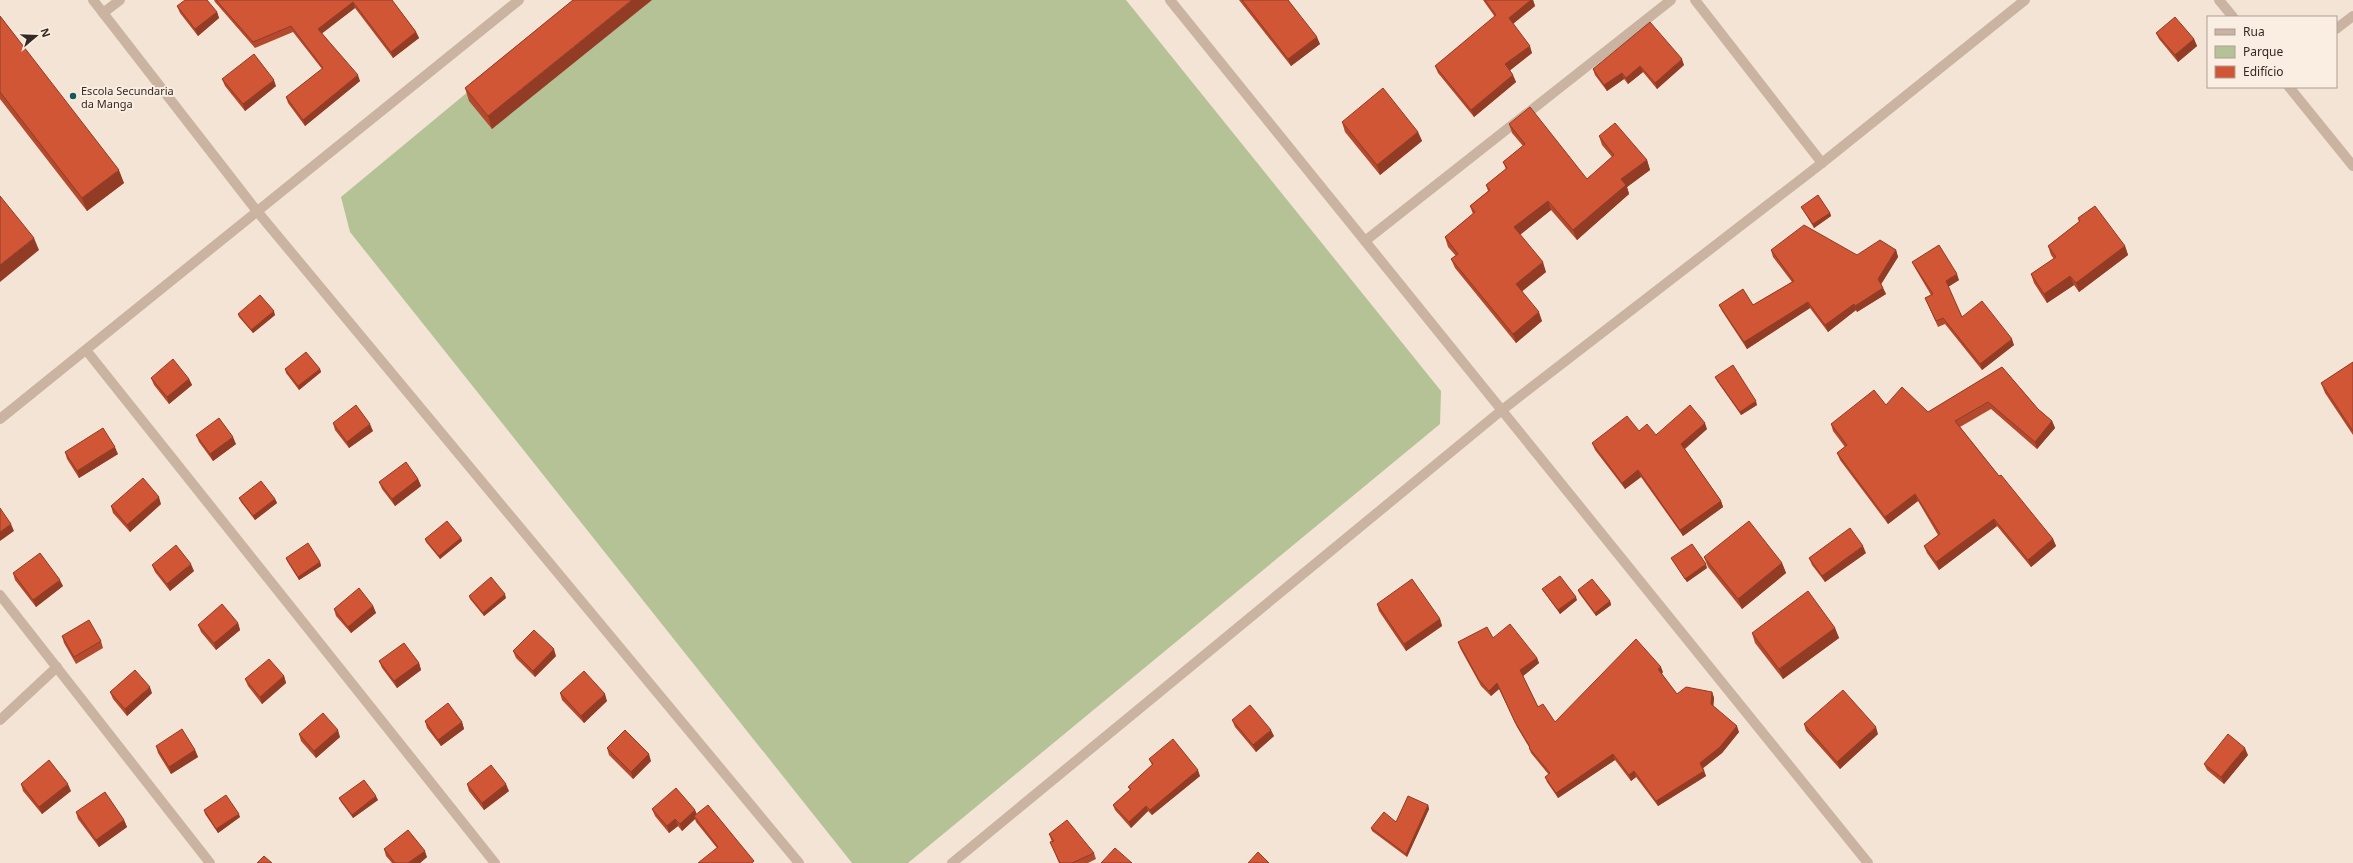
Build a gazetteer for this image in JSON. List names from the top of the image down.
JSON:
{
  "places": ["Escola Secundaria da Manga"],
  "legend": ["Rua", "Parque", "Edifício"],
  "north": "right"
}
